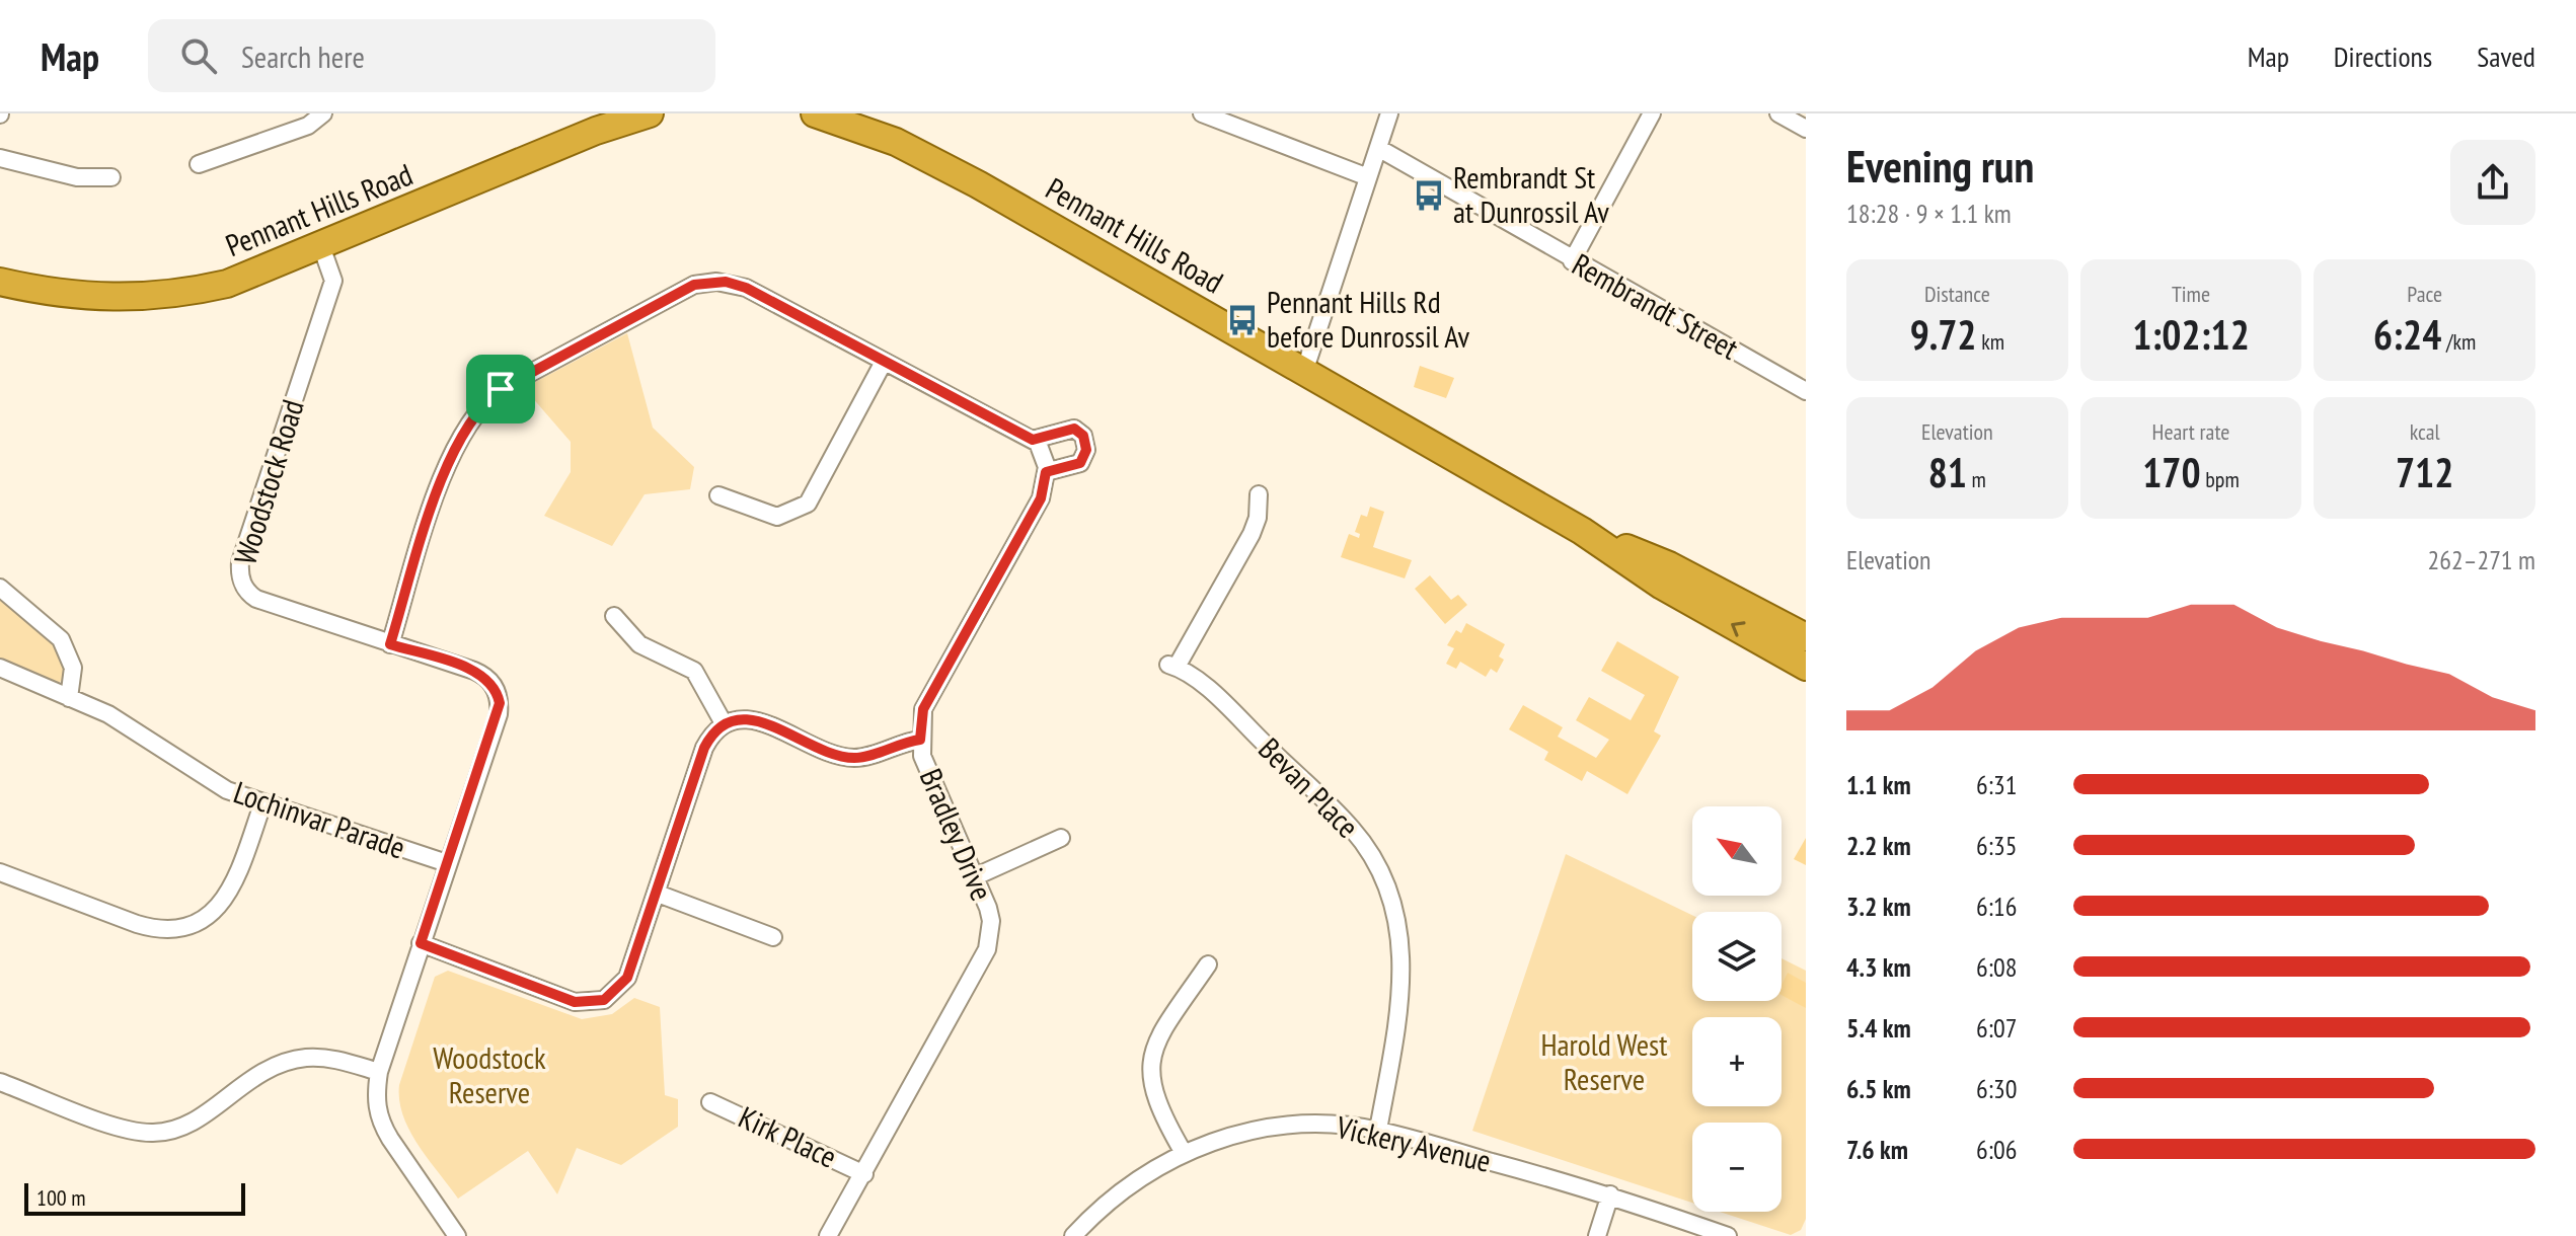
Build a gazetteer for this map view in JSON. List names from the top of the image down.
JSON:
{
  "streets": {
    "highway": ["Pennant Hills Road"],
    "street": [
      "Rembrandt Street",
      "Woodstock Road",
      "Bevan Place",
      "Lochinvar Parade",
      "Bradley Drive",
      "Kirk Place",
      "Vickery Avenue"
    ]
  },
  "crossings": [
    ["Pennant Hills Road", "Woodstock Road"],
    ["Woodstock Road", "Lochinvar Parade"],
    ["Bevan Place", "Vickery Avenue"],
    ["Bradley Drive", "Kirk Place"]
  ],
  "parks": ["Harold West Reserve", "Woodstock Reserve"],
  "places": {
    "bus stop": ["Rembrandt St at Dunrossil Av", "Pennant Hills Rd before Dunrossil Av"]
  },
  "scale_bar": "100 m",
  "north": "top left",
  "page": {
    "header": "Map",
    "search": "Search here",
    "nav": ["Map", "Directions", "Saved"],
    "heading": ["Evening run", "18:28 · 9 × 1.1 km"],
    "stats": [
      ["Distance", "9.72 km"],
      ["Time", "1:02:12"],
      ["Pace", "6:24 /km"],
      ["Elevation", "81 m"],
      ["Heart rate", "170 bpm"],
      ["kcal", "712"]
    ],
    "chart": ["Elevation", "262–271 m"],
    "list": [
      {
        "name": "1.1 km",
        "note": "6:31"
      },
      {
        "name": "2.2 km",
        "note": "6:35"
      },
      {
        "name": "3.2 km",
        "note": "6:16"
      },
      {
        "name": "4.3 km",
        "note": "6:08"
      },
      {
        "name": "5.4 km",
        "note": "6:07"
      },
      {
        "name": "6.5 km",
        "note": "6:30"
      },
      {
        "name": "7.6 km",
        "note": "6:06"
      }
    ],
    "map_buttons": ["+", "−"],
    "scale": "100 m"
  }
}
